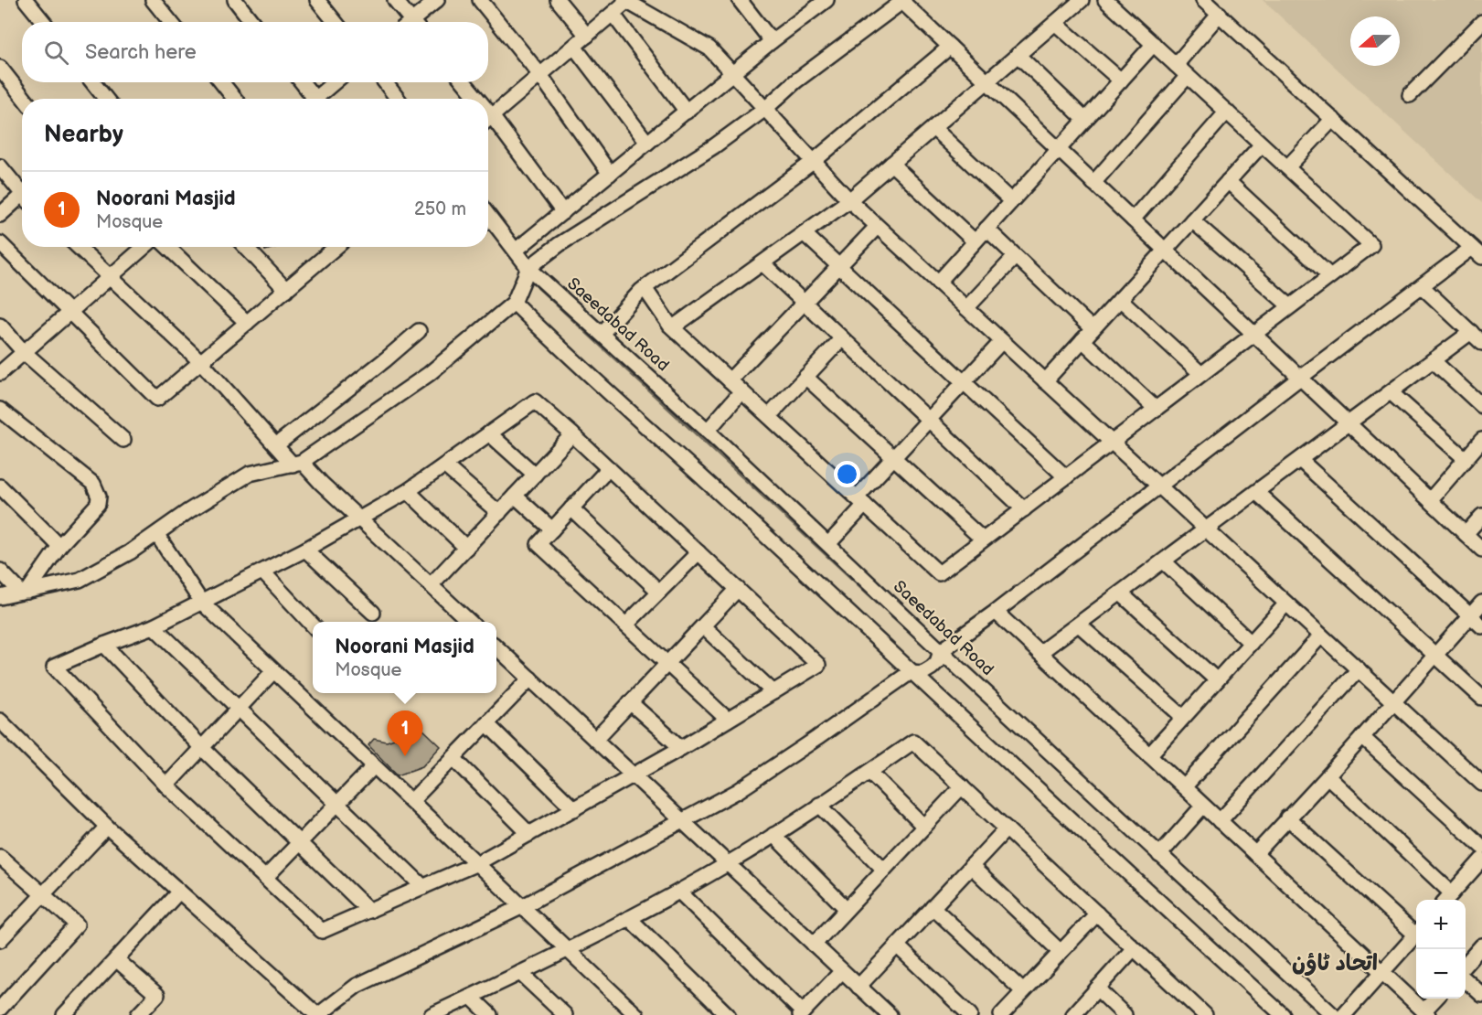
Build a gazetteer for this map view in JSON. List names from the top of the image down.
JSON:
{
  "streets": {
    "street": ["Saeedabad Road"]
  },
  "districts": ["اتحاد ٹاؤن"],
  "north": "left",
  "page": {
    "search": "Search here",
    "heading": "Nearby",
    "list": [
      {
        "mark": "1",
        "name": "Noorani Masjid",
        "note": "Mosque",
        "value": "250 m"
      }
    ],
    "popup": ["Noorani Masjid", "Mosque"],
    "pins": "1",
    "map_buttons": ["+", "−"]
  }
}
